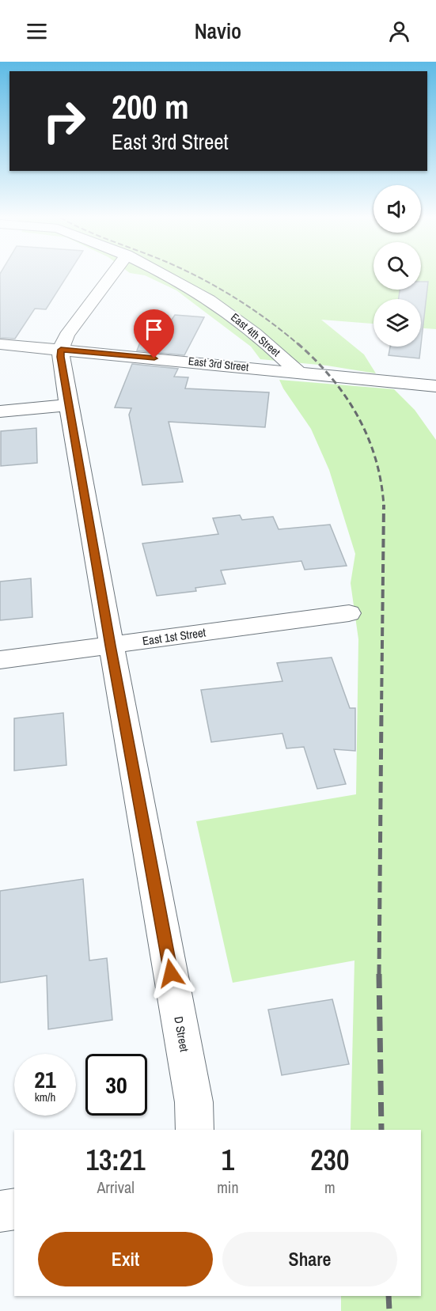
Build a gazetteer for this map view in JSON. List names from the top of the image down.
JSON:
{
  "streets": {
    "street": [
      "East 4th Street",
      "East 3rd Street",
      "East 1st Street",
      "D Street"
    ]
  },
  "crossings": [
    ["East 4th Street", "East 3rd Street"],
    ["East 3rd Street", "D Street"],
    ["East 1st Street", "D Street"]
  ],
  "page": {
    "header": "Navio",
    "turn": ["200 m", "East 3rd Street"],
    "speed": "21 km/h",
    "limit": "30",
    "eta": [
      "13:21",
      "Arrival",
      "1",
      "min",
      "230",
      "m"
    ],
    "buttons": ["Exit", "Share"]
  }
}
